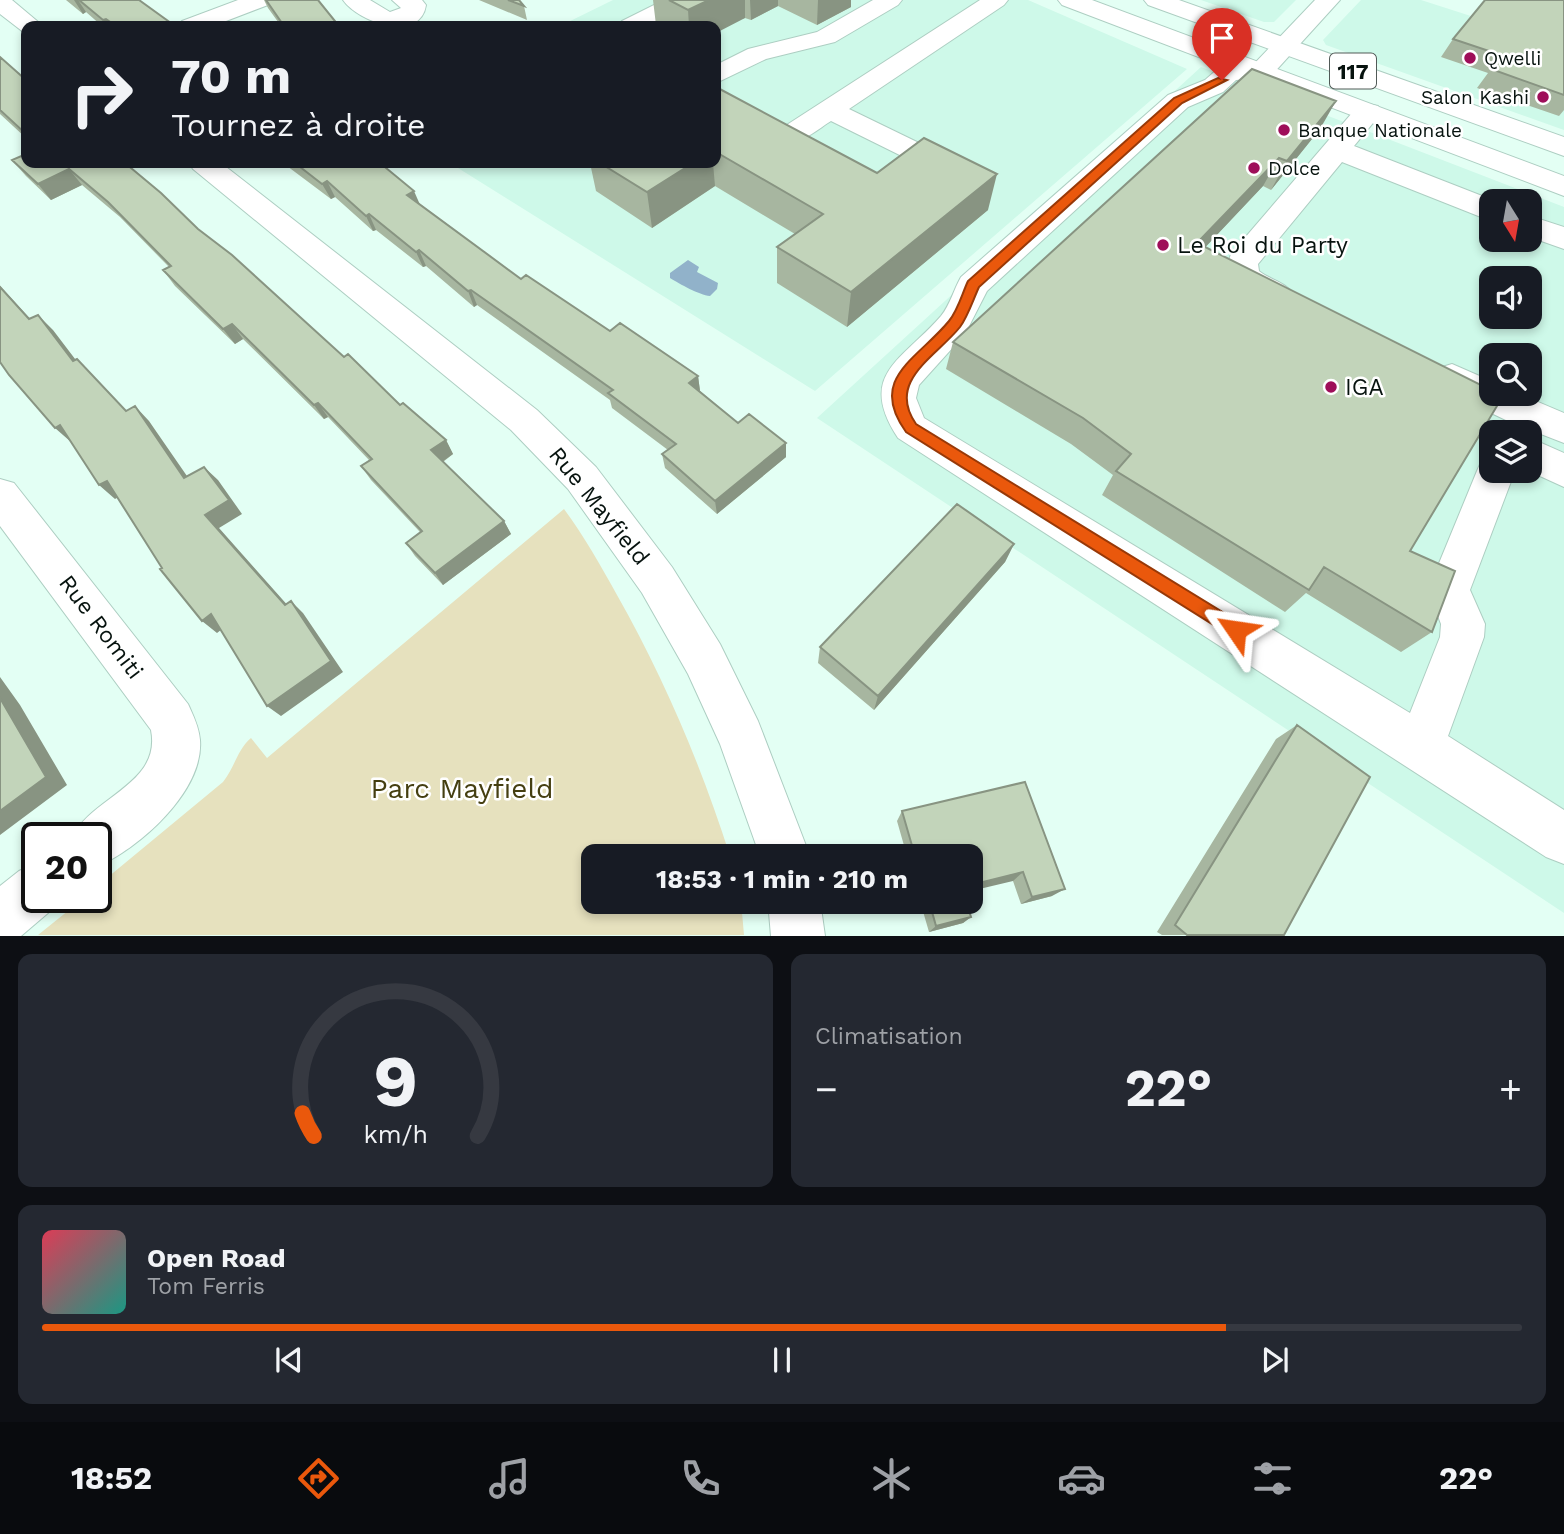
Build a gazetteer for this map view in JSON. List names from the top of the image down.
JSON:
{
  "streets": {
    "street": ["117", "Rue Mayfield", "Rue Romiti"]
  },
  "parks": ["Parc Mayfield"],
  "places": [
    "Qwelli",
    "Salon Kashi",
    "Banque Nationale",
    "Dolce",
    "Le Roi du Party",
    "IGA"
  ],
  "north": "bottom",
  "page": {
    "turn": ["70 m", "Tournez à droite"],
    "limit": "20",
    "trip": "18:53 · 1 min · 210 m",
    "tile": "Climatisation",
    "heat": ["−", "22°", "+"],
    "song": ["Open Road", "Tom Ferris"],
    "tabs": ["18:52", "22°"],
    "gauge": ["9", "km/h"]
  }
}
